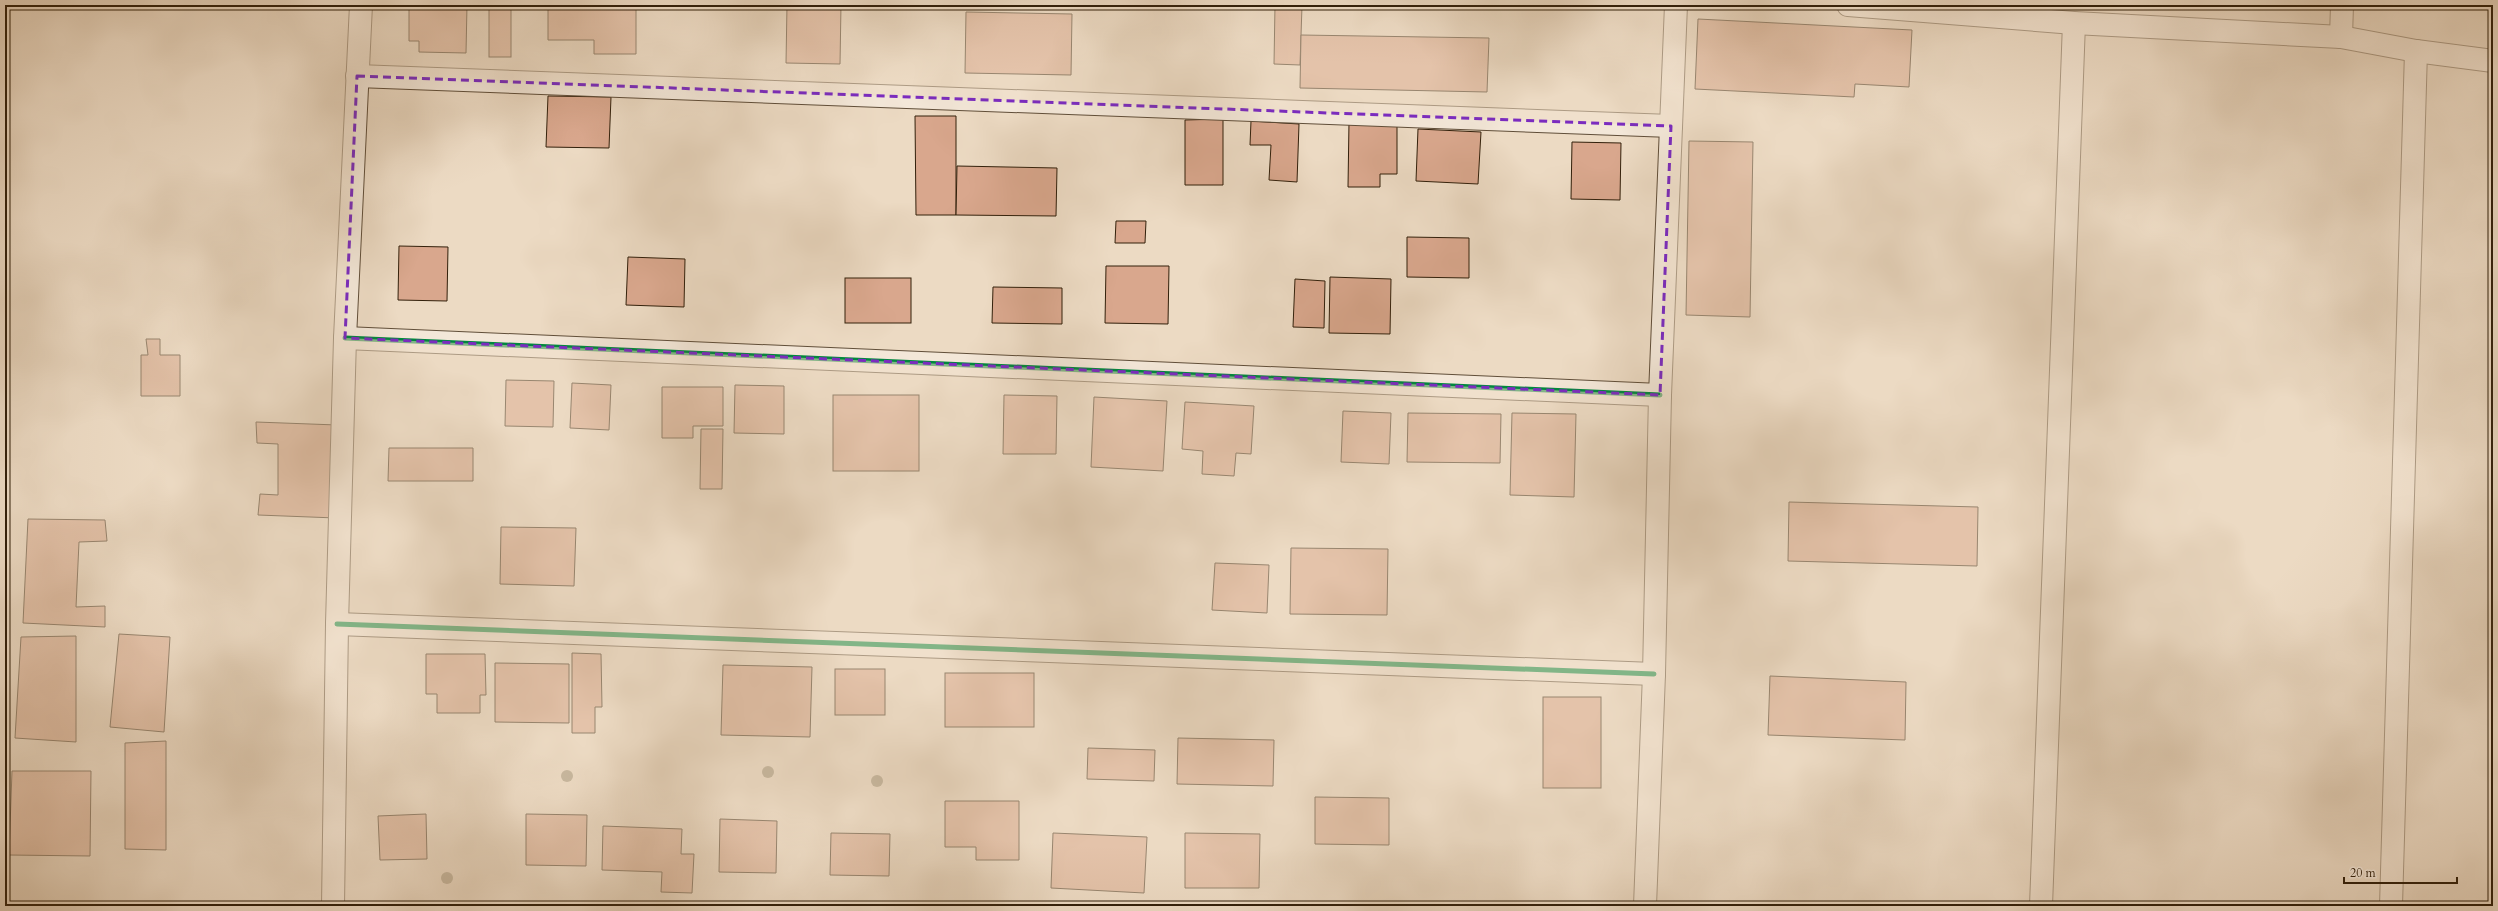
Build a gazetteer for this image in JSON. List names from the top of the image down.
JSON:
{
  "scale_bar": "20 m"
}
